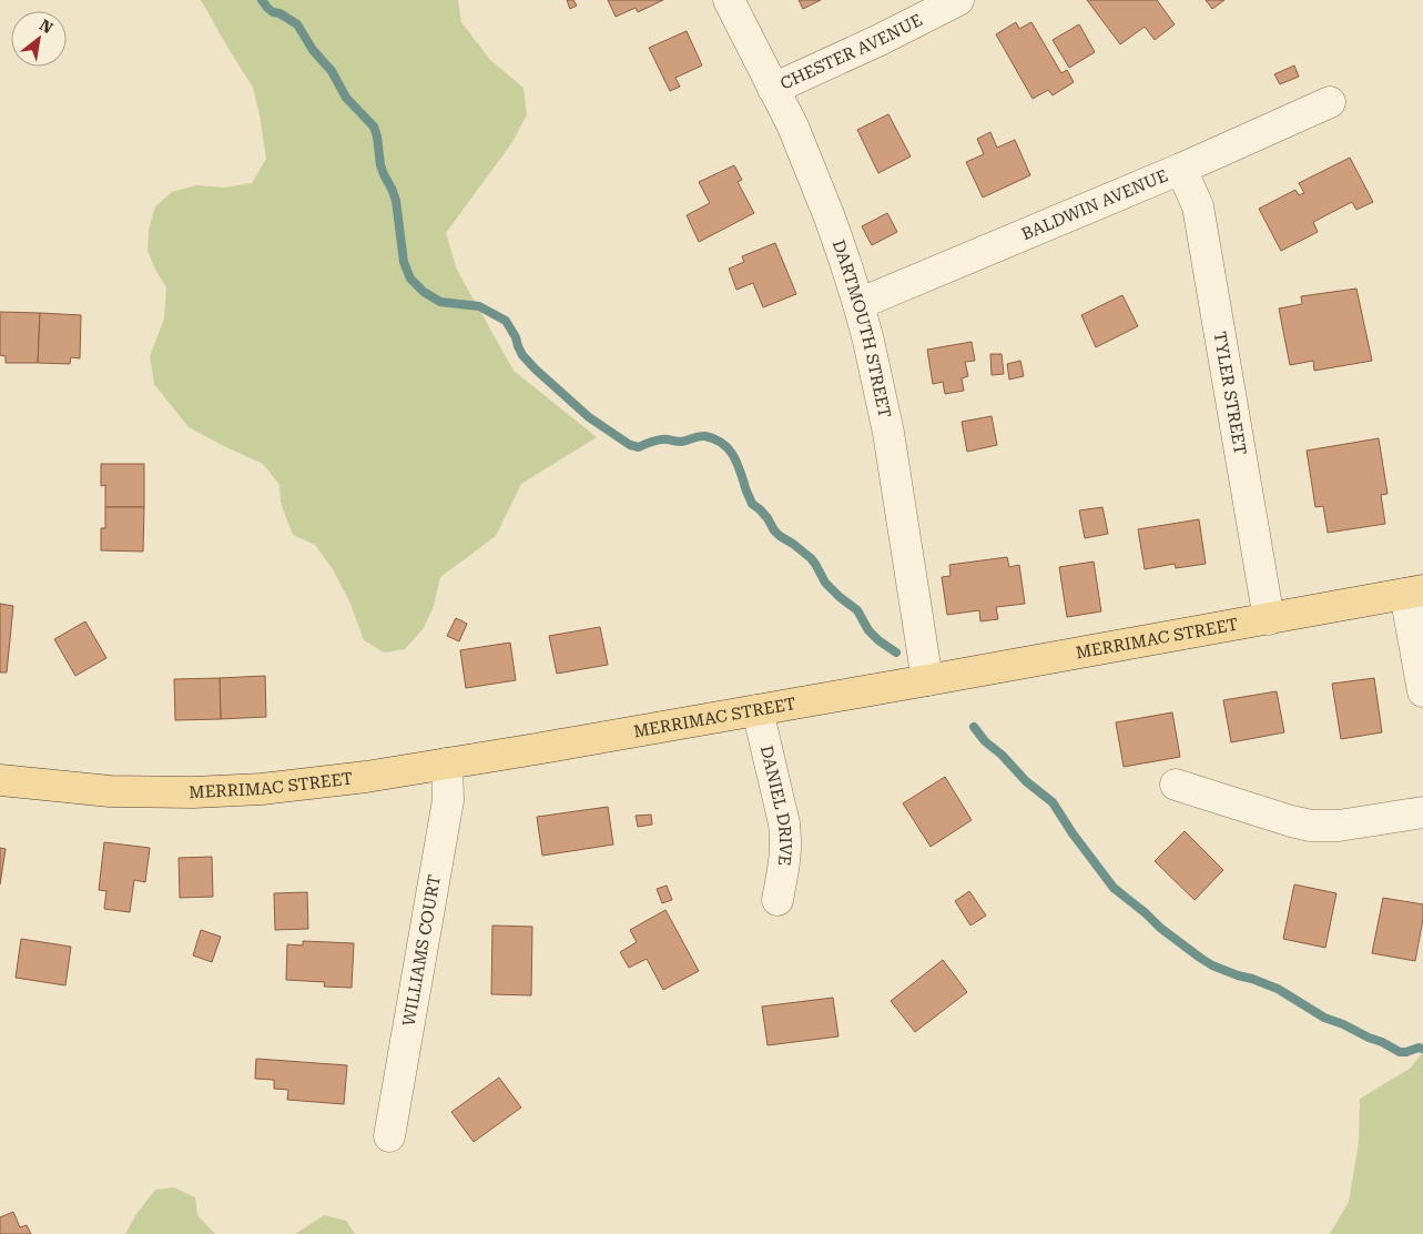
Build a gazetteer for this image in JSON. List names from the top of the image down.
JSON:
{
  "streets": {
    "main road": ["MERRIMAC STREET"],
    "street": [
      "CHESTER AVENUE",
      "BALDWIN AVENUE",
      "DARTMOUTH STREET",
      "TYLER STREET",
      "DANIEL DRIVE",
      "WILLIAMS COURT"
    ]
  },
  "crossings": [
    ["CHESTER AVENUE", "DARTMOUTH STREET"],
    ["BALDWIN AVENUE", "DARTMOUTH STREET"],
    ["BALDWIN AVENUE", "TYLER STREET"],
    ["DARTMOUTH STREET", "MERRIMAC STREET"],
    ["TYLER STREET", "MERRIMAC STREET"],
    ["MERRIMAC STREET", "DANIEL DRIVE"],
    ["MERRIMAC STREET", "WILLIAMS COURT"]
  ],
  "north": "top right"
}
